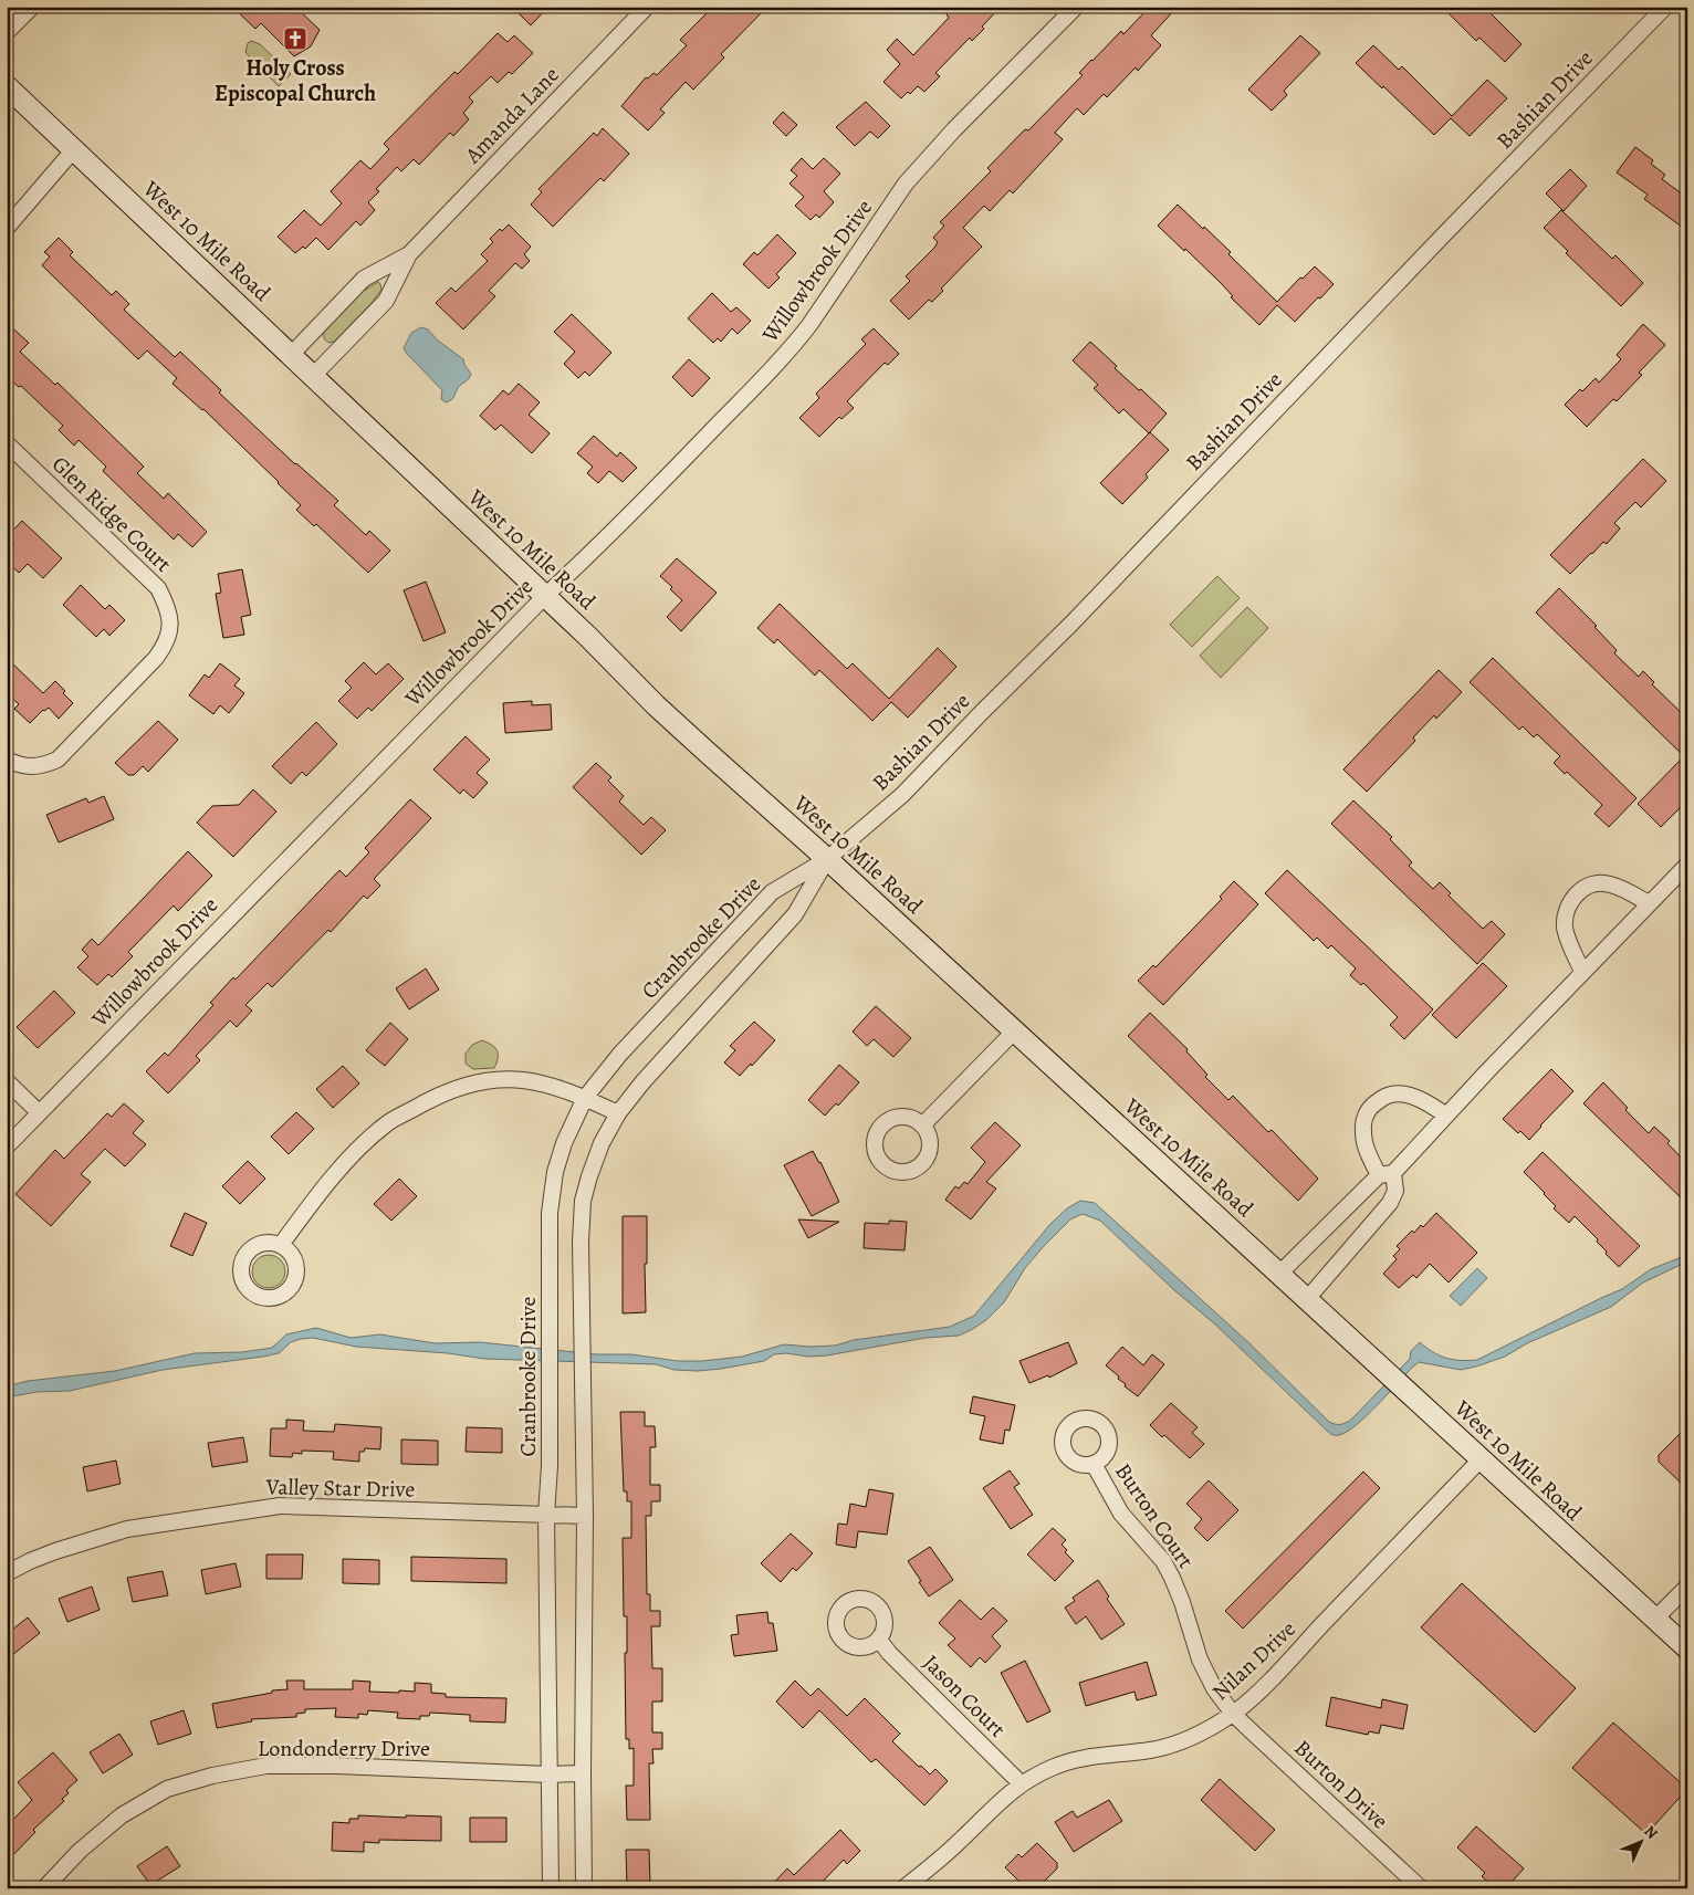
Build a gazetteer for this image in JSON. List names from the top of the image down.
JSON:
{
  "streets": {
    "main road": ["West 10 Mile Road"],
    "street": [
      "Bashian Drive",
      "Amanda Lane",
      "Willowbrook Drive",
      "Glen Ridge Court",
      "Cranbrooke Drive",
      "Valley Star Drive",
      "Burton Court",
      "Nilan Drive",
      "Jason Court",
      "Londonderry Drive",
      "Burton Drive"
    ]
  },
  "crossings": [
    ["Bashian Drive", "West 10 Mile Road"],
    ["Bashian Drive", "Cranbrooke Drive"],
    ["Amanda Lane", "West 10 Mile Road"],
    ["West 10 Mile Road", "Willowbrook Drive"],
    ["West 10 Mile Road", "Cranbrooke Drive"],
    ["West 10 Mile Road", "Nilan Drive"],
    ["Cranbrooke Drive", "Valley Star Drive"],
    ["Cranbrooke Drive", "Londonderry Drive"],
    ["Burton Court", "Nilan Drive"],
    ["Burton Court", "Burton Drive"],
    ["Nilan Drive", "Jason Court"],
    ["Nilan Drive", "Burton Drive"]
  ],
  "places": {
    "church": ["Holy Cross Episcopal Church"]
  },
  "north": "top right"
}
